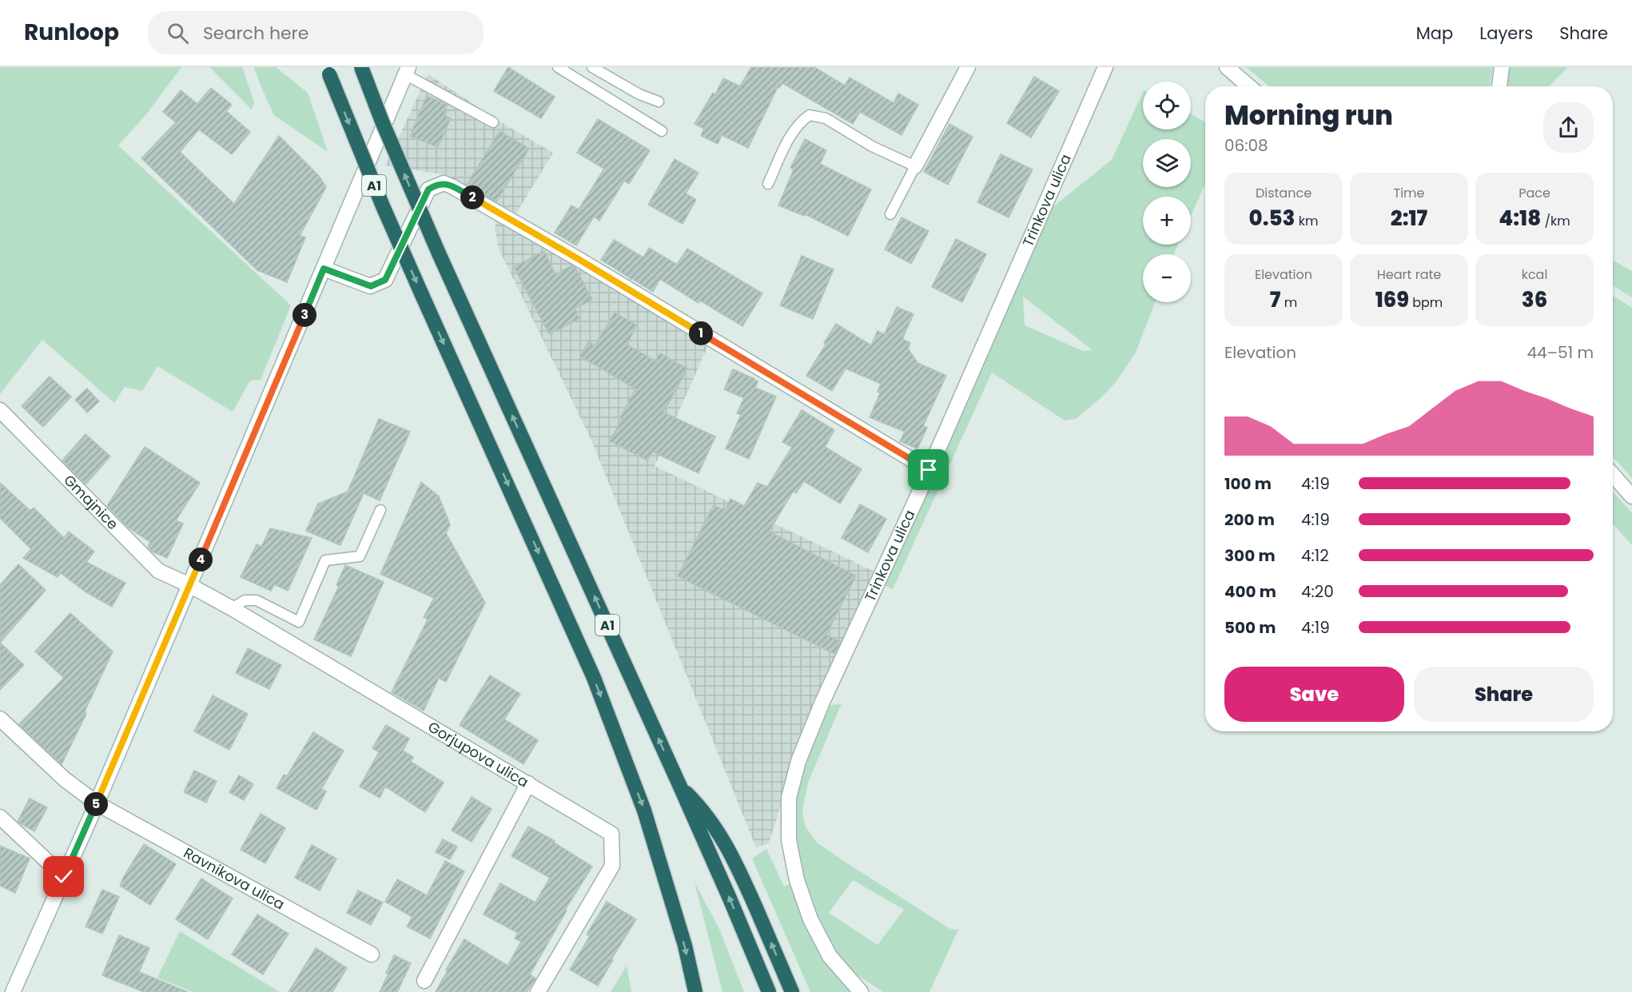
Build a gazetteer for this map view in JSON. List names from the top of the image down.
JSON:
{
  "streets": {
    "highway": ["A1"],
    "street": [
      "Trinkova ulica",
      "Gmajnice",
      "Gorjupova ulica",
      "Ravnikova ulica"
    ]
  },
  "crossings": [
    ["Gmajnice", "Gorjupova ulica"]
  ],
  "page": {
    "header": "Runloop",
    "search": "Search here",
    "nav": ["Map", "Layers", "Share"],
    "map_buttons": ["+", "−"],
    "heading": ["Morning run", "06:08"],
    "stats": [
      ["Distance", "0.53 km"],
      ["Time", "2:17"],
      ["Pace", "4:18 /km"],
      ["Elevation", "7 m"],
      ["Heart rate", "169 bpm"],
      ["kcal", "36"]
    ],
    "pins": [
      "2",
      "3",
      "1",
      "4",
      "5"
    ],
    "chart": ["Elevation", "44–51 m"],
    "list": [
      {
        "name": "100 m",
        "note": "4:19"
      },
      {
        "name": "200 m",
        "note": "4:19"
      },
      {
        "name": "300 m",
        "note": "4:12"
      },
      {
        "name": "400 m",
        "note": "4:20"
      },
      {
        "name": "500 m",
        "note": "4:19"
      }
    ],
    "buttons": ["Save", "Share"]
  }
}
